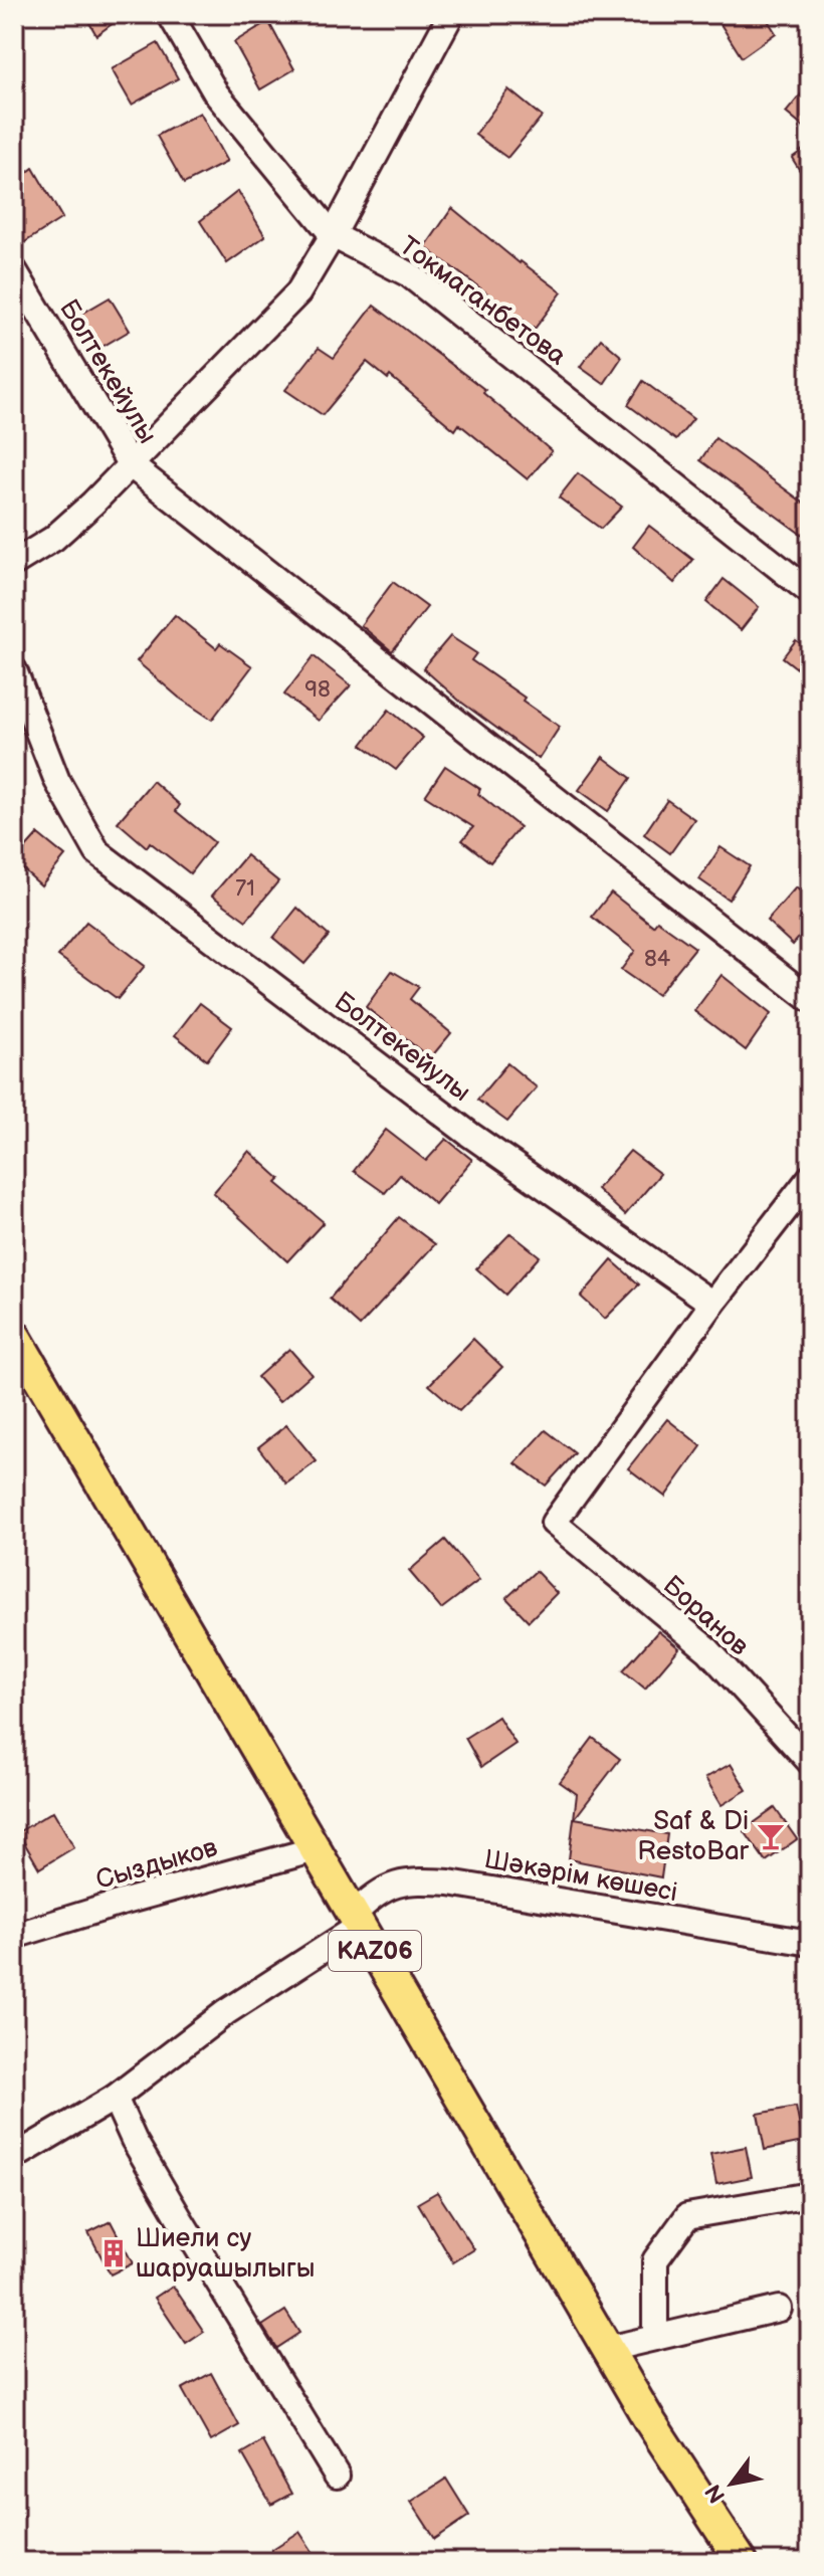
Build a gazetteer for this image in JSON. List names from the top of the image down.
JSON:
{
  "streets": {
    "main road": ["KАZ06"],
    "street": [
      "Токмаганбетова",
      "Болтекейулы",
      "Боранов",
      "Сыздыков",
      "Шәкәрім көшесі"
    ]
  },
  "crossings": [
    ["Болтекейулы", "Боранов"],
    ["Сыздыков", "KАZ06"],
    ["Шәкәрім көшесі", "KАZ06"]
  ],
  "places": {
    "bar": ["Saf & Di RestoBar"],
    "building": ["Шиели су шаруашылыгы"]
  },
  "house_numbers": ["98", "71", "84"],
  "north": "bottom left"
}
